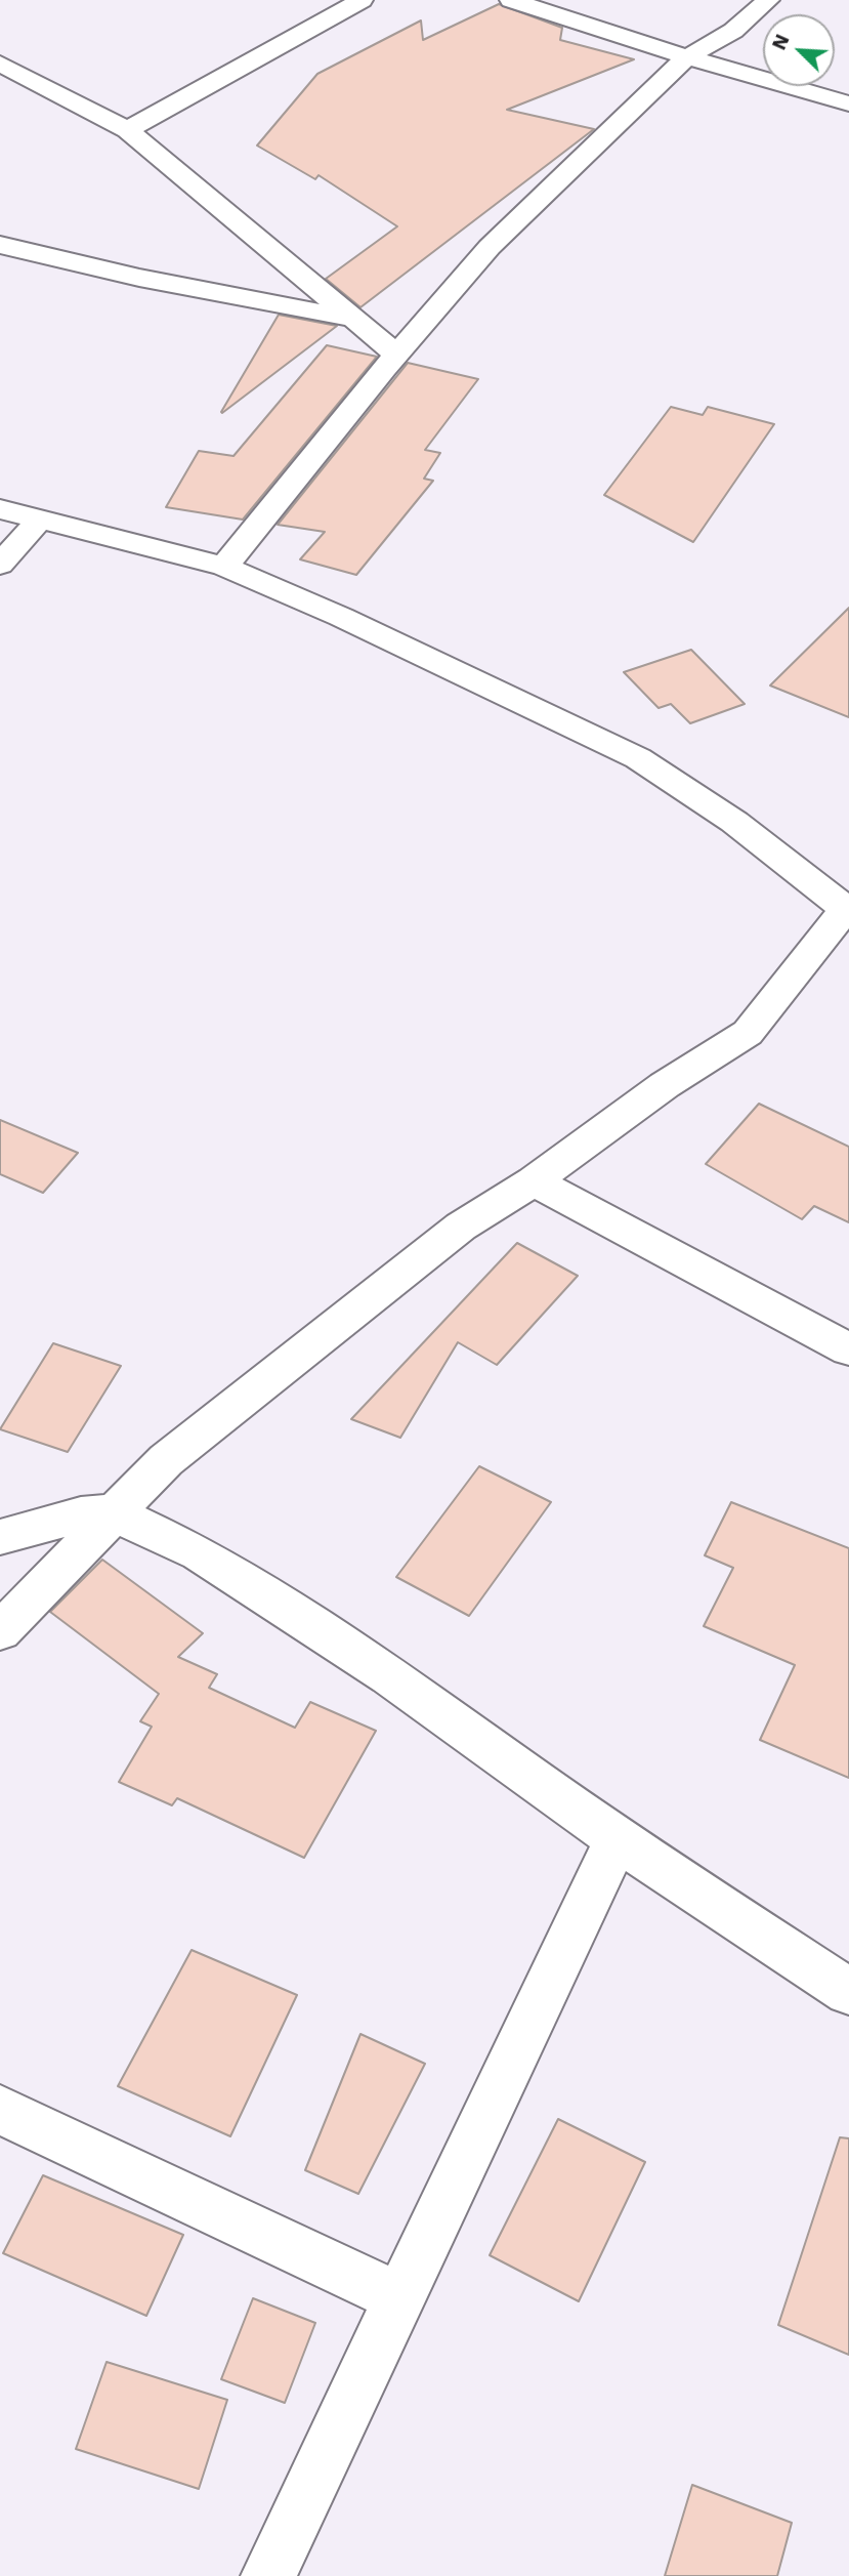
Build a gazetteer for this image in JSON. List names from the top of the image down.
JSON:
{
  "north": "top left"
}
